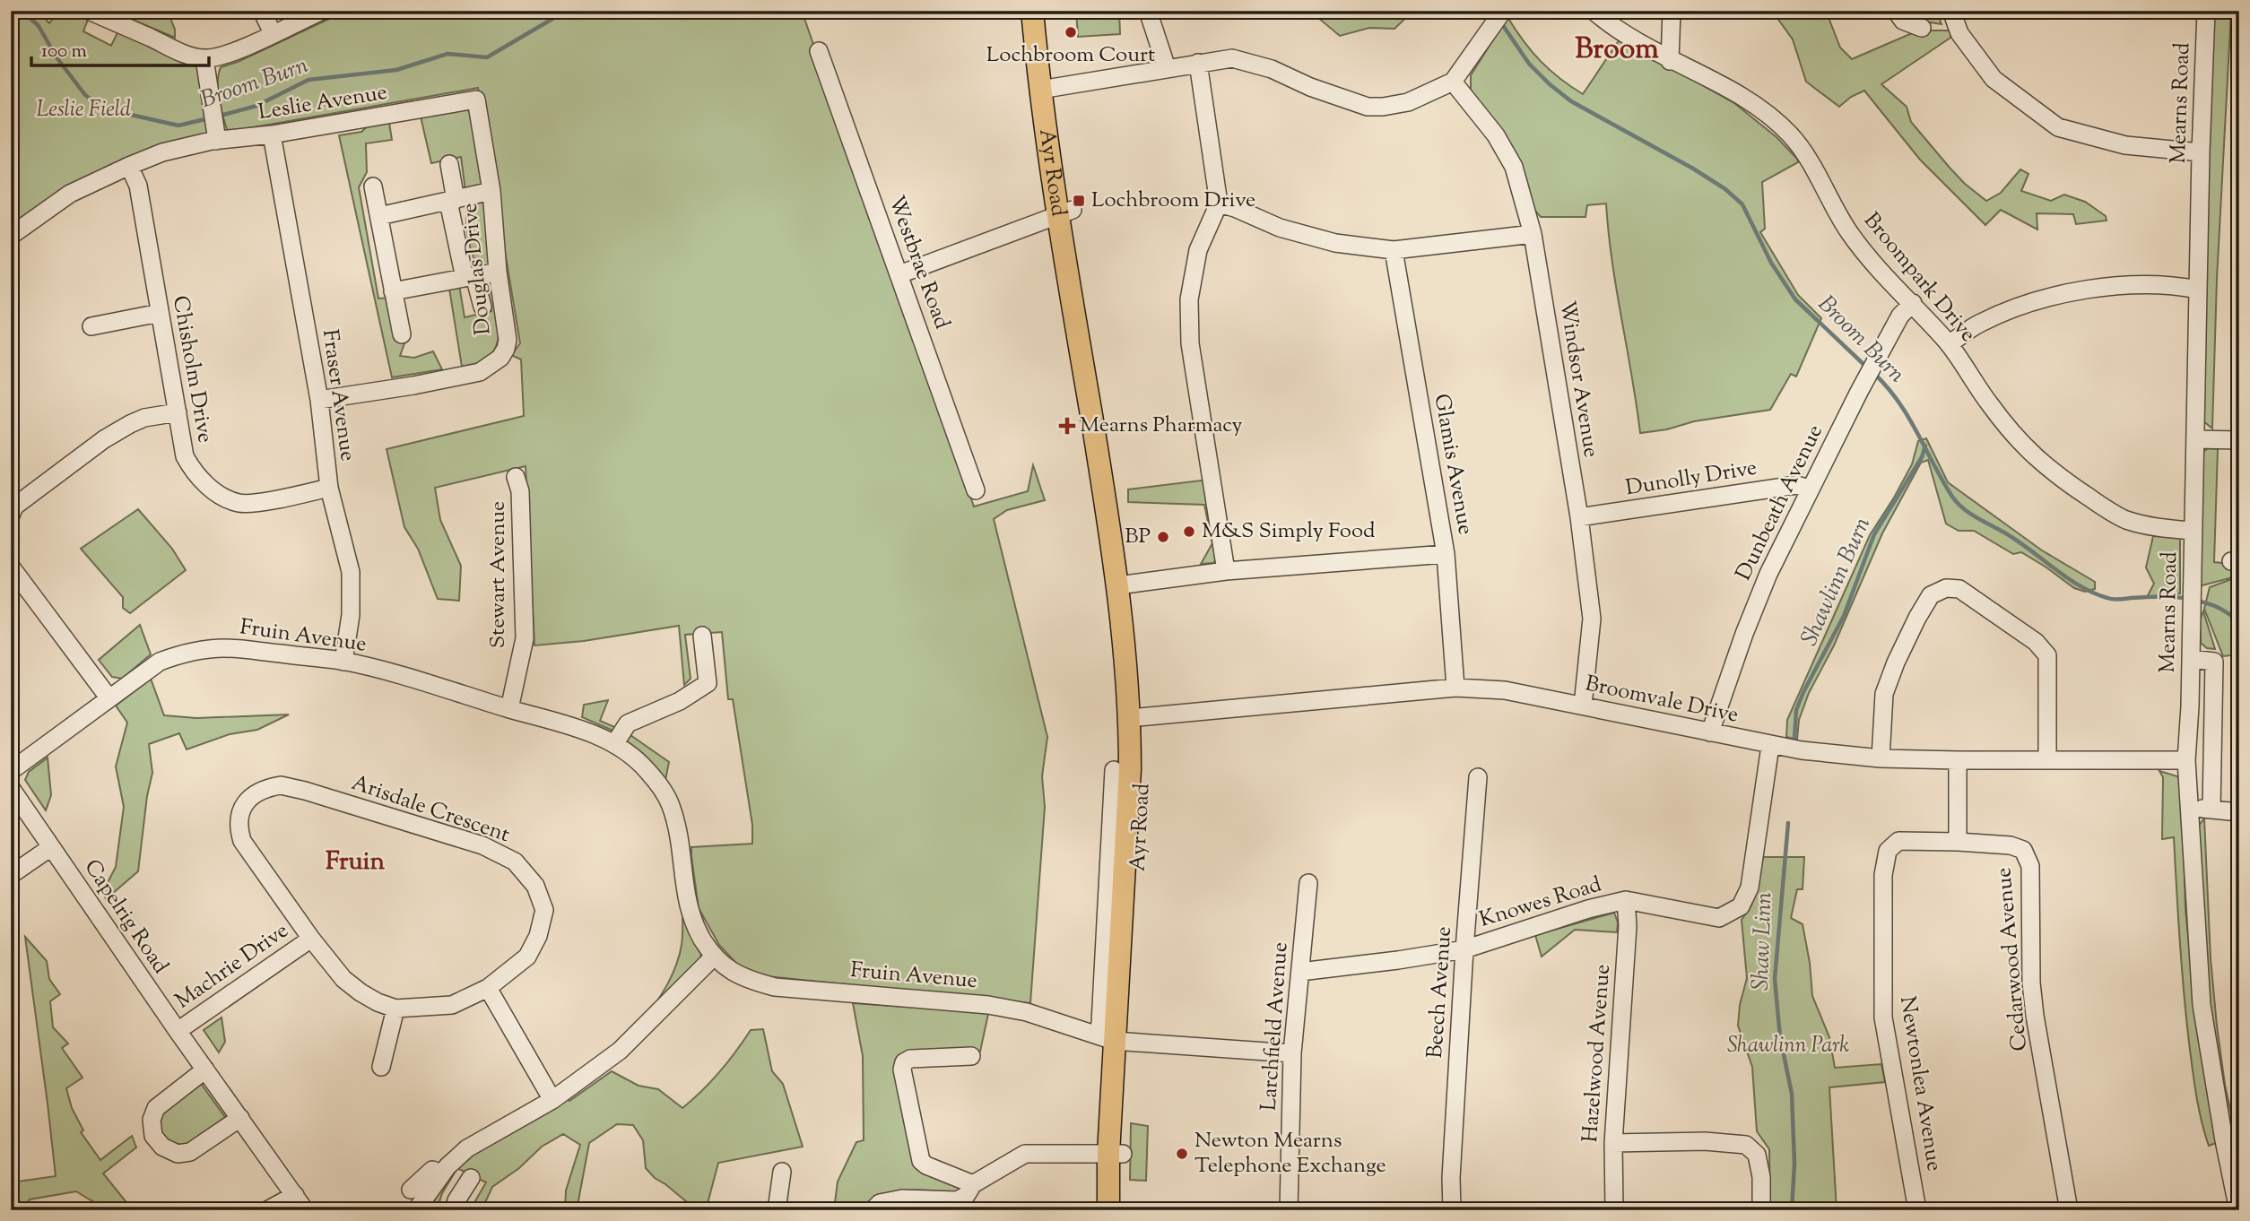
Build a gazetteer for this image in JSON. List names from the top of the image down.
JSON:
{
  "streets": {
    "main road": ["Ayr Road"],
    "street": [
      "Leslie Avenue",
      "Mearns Road",
      "Westbrae Road",
      "Douglas Drive",
      "Broompark Drive",
      "Chisholm Drive",
      "Windsor Avenue",
      "Fraser Avenue",
      "Glamis Avenue",
      "Dunolly Drive",
      "Dunbeath Avenue",
      "Stewart Avenue",
      "Fruin Avenue",
      "Broomvale Drive",
      "Arisdale Crescent",
      "Knowes Road",
      "Capelrig Road",
      "Cedarwood Avenue",
      "Machrie Drive",
      "Beech Avenue",
      "Larchfield Avenue",
      "Hazelwood Avenue",
      "Newtonlea Avenue"
    ]
  },
  "crossings": [
    ["Leslie Avenue", "Douglas Drive"],
    ["Leslie Avenue", "Chisholm Drive"],
    ["Leslie Avenue", "Fraser Avenue"],
    ["Mearns Road", "Broompark Drive"],
    ["Mearns Road", "Broomvale Drive"],
    ["Ayr Road", "Fruin Avenue"],
    ["Ayr Road", "Broomvale Drive"],
    ["Douglas Drive", "Fraser Avenue"],
    ["Broompark Drive", "Dunbeath Avenue"],
    ["Chisholm Drive", "Fraser Avenue"],
    ["Windsor Avenue", "Dunolly Drive"],
    ["Windsor Avenue", "Broomvale Drive"],
    ["Fraser Avenue", "Fruin Avenue"],
    ["Glamis Avenue", "Broomvale Drive"],
    ["Dunolly Drive", "Dunbeath Avenue"],
    ["Dunbeath Avenue", "Broomvale Drive"],
    ["Stewart Avenue", "Fruin Avenue"],
    ["Fruin Avenue", "Larchfield Avenue"],
    ["Broomvale Drive", "Knowes Road"],
    ["Arisdale Crescent", "Machrie Drive"],
    ["Knowes Road", "Beech Avenue"],
    ["Knowes Road", "Larchfield Avenue"],
    ["Knowes Road", "Hazelwood Avenue"],
    ["Capelrig Road", "Machrie Drive"],
    ["Cedarwood Avenue", "Newtonlea Avenue"]
  ],
  "districts": ["Broom", "Fruin"],
  "water": ["Broom Burn", "Shawlinn Burn", "Shaw Linn"],
  "parks": ["Leslie Field", "Shawlinn Park"],
  "places": {
    "other": [
      "Lochbroom Court",
      "M&S Simply Food",
      "BP",
      "Newton Mearns Telephone Exchange"
    ],
    "transit": ["Lochbroom Drive"],
    "health": ["Mearns Pharmacy"]
  },
  "scale_bar": "100 m"
}
